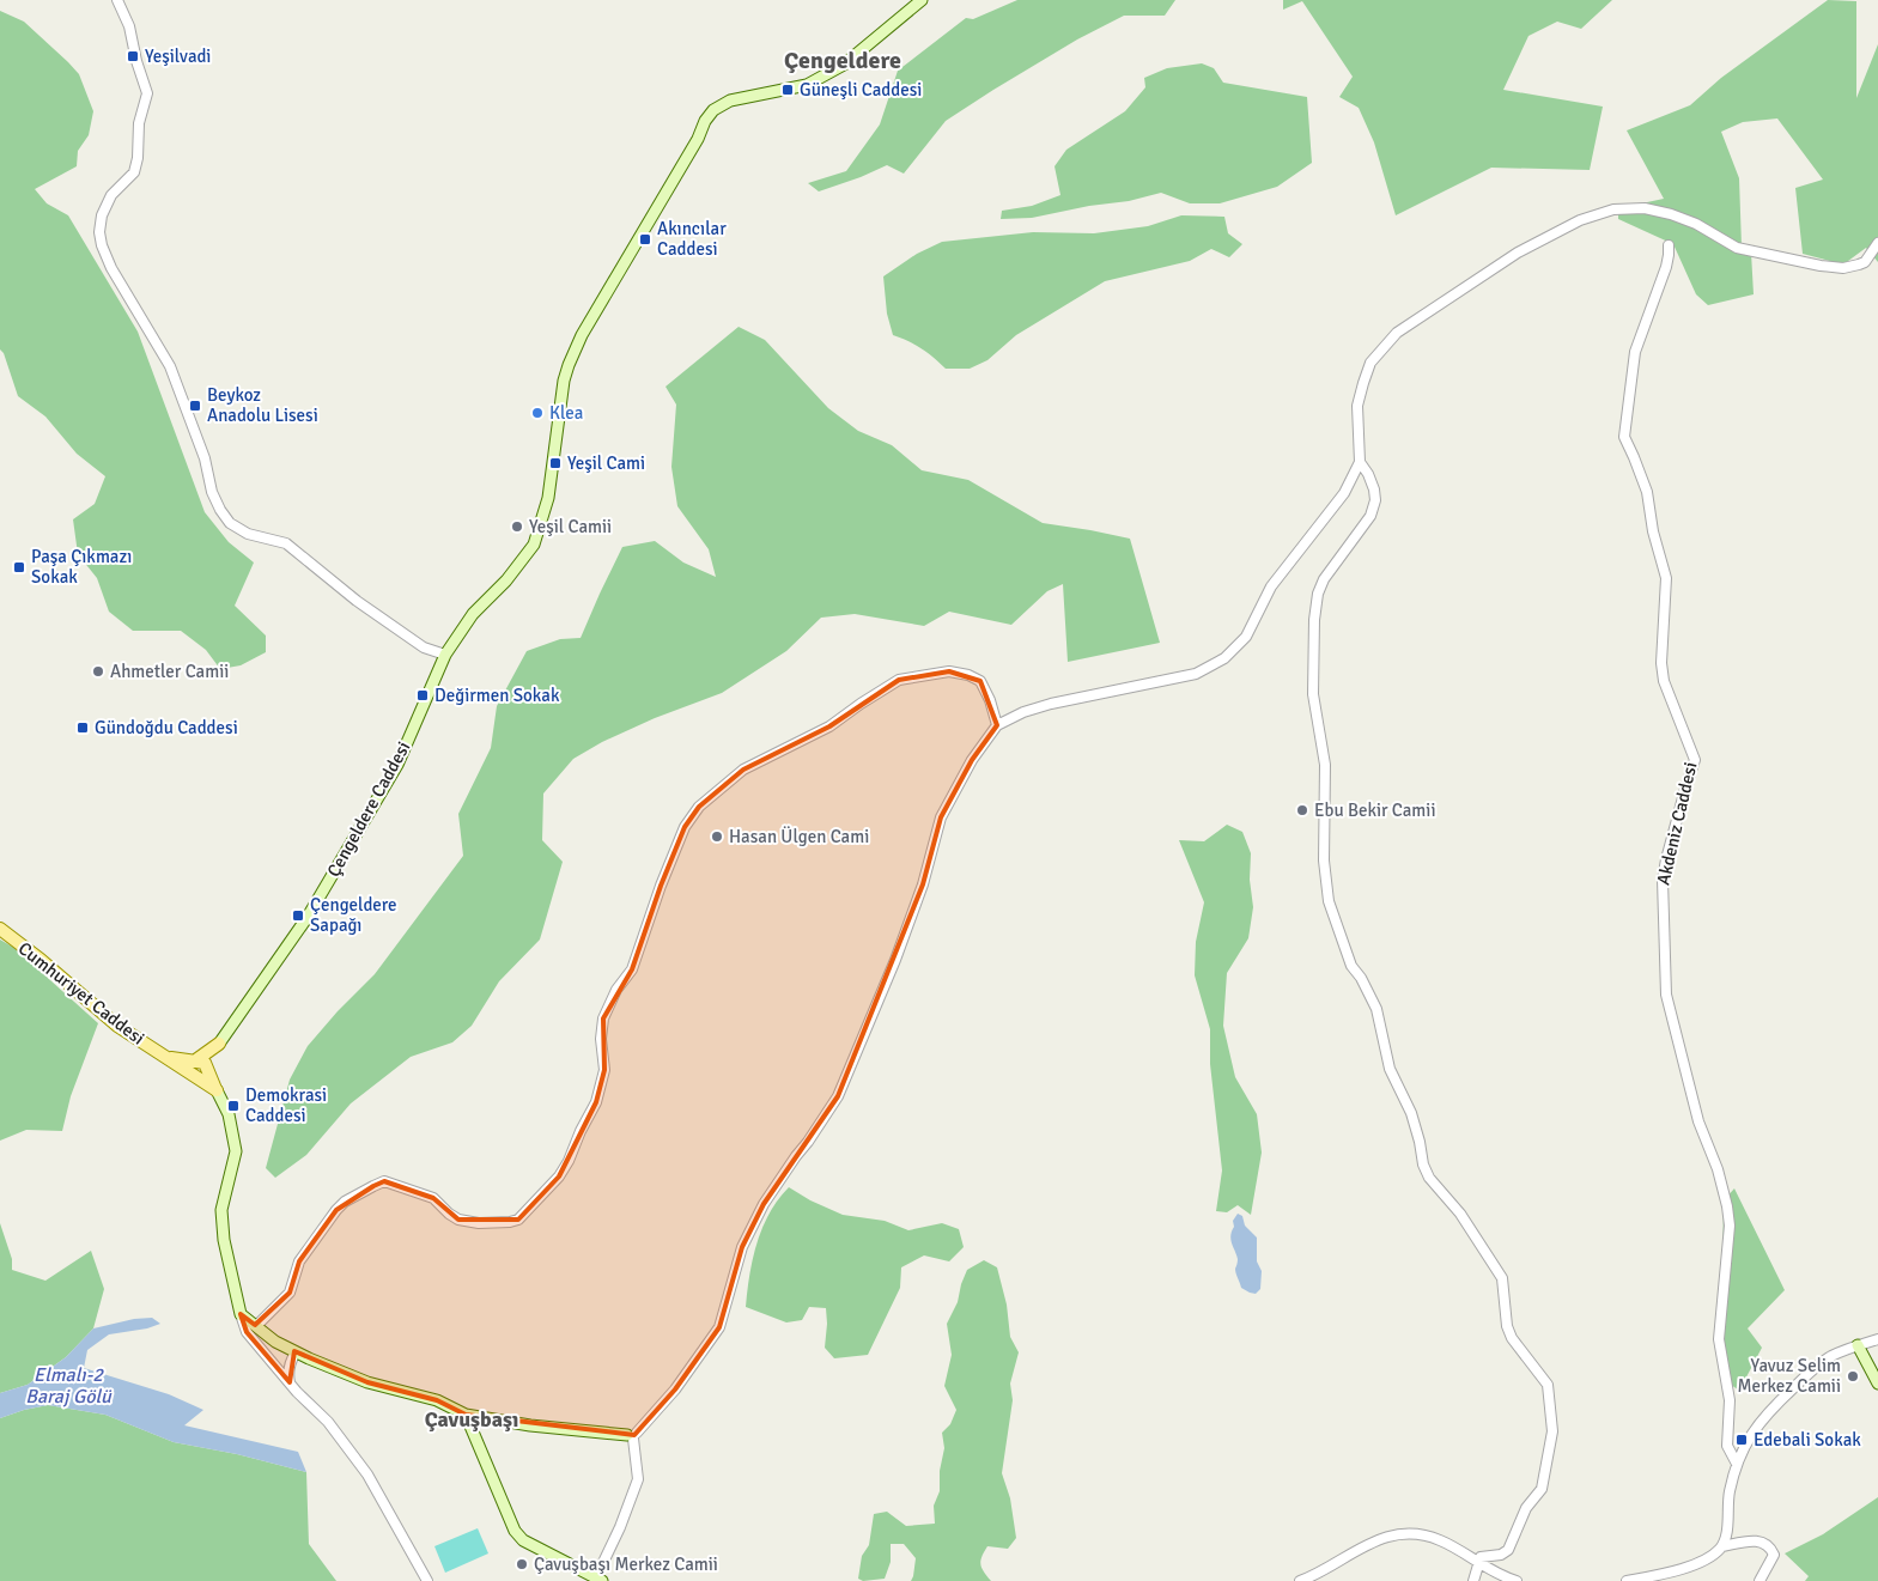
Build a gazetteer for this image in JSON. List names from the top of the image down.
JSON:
{
  "streets": {
    "main road": ["Çengeldere Caddesi", "Cumhuriyet Caddesi"],
    "street": ["Akdeniz Caddesi"]
  },
  "districts": ["Çengeldere", "Çavuşbaşı"],
  "water": ["Elmalı-2 Baraj Gölü"],
  "places": {
    "transit": [
      "Yeşilvadi",
      "Güneşli Caddesi",
      "Akıncılar Caddesi",
      "Beykoz Anadolu Lisesi",
      "Yeşil Cami",
      "Paşa Çıkmazı Sokak",
      "Değirmen Sokak",
      "Gündoğdu Caddesi",
      "Çengeldere Sapağı",
      "Demokrasi Caddesi",
      "Edebali Sokak"
    ],
    "other": [
      "Klea",
      "Yeşil Camii",
      "Ahmetler Camii",
      "Ebu Bekir Camii",
      "Hasan Ülgen Cami",
      "Yavuz Selim Merkez Camii",
      "Çavuşbaşı Merkez Camii"
    ]
  }
}
